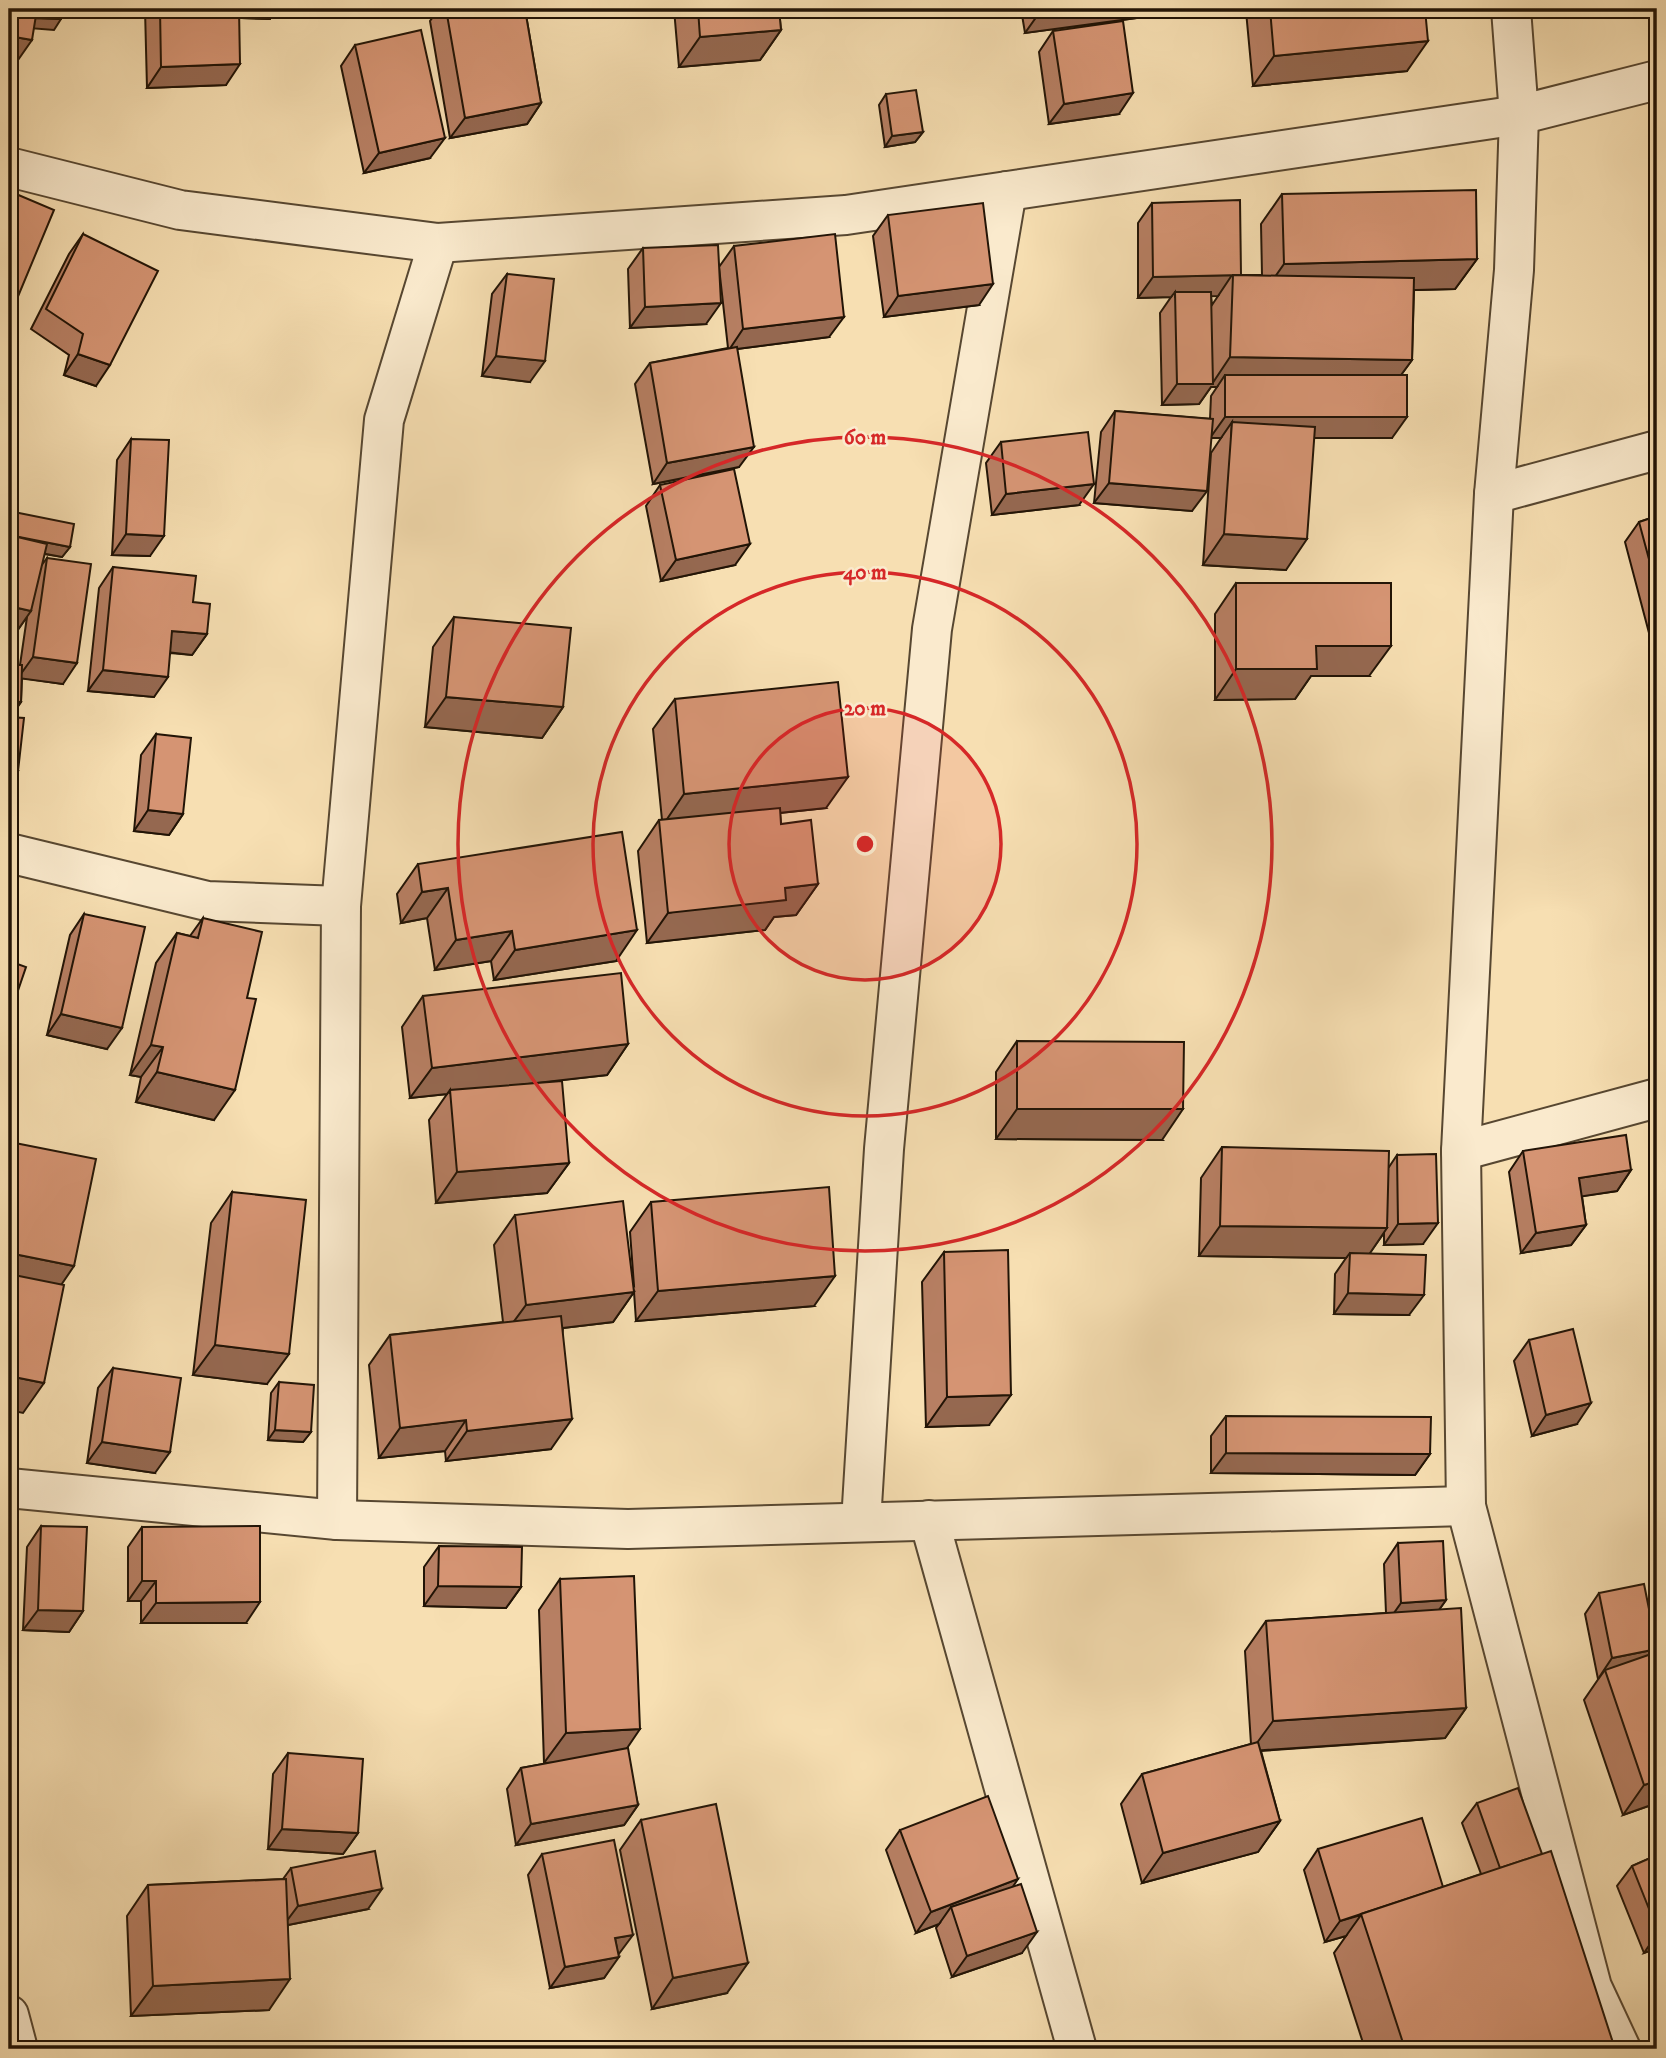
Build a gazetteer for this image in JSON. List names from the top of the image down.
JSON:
{
  "rings": ["60 m", "40 m", "20 m"]
}
